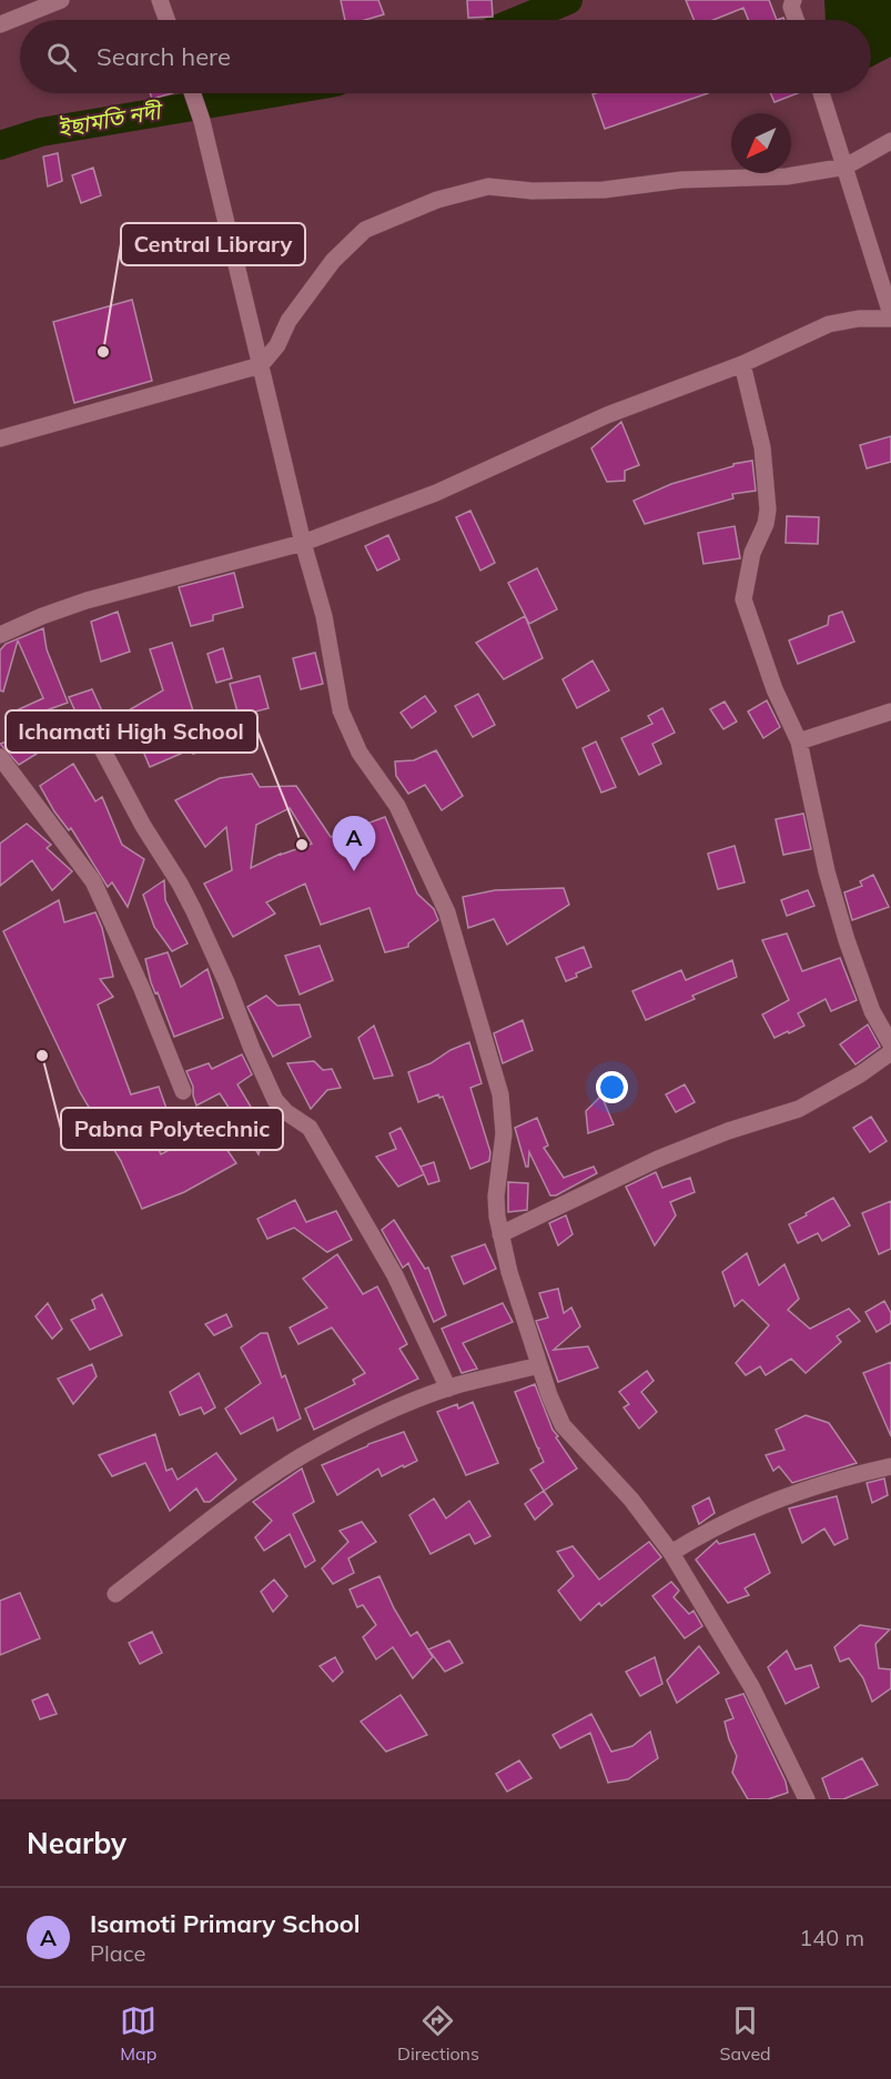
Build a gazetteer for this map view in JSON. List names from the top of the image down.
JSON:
{
  "water": ["ইছামতি নদী"],
  "places": ["Central Library", "Ichamati High School", "Pabna Polytechnic"],
  "north": "bottom left",
  "page": {
    "search": "Search here",
    "pins": "A",
    "heading": "Nearby",
    "list": [
      {
        "mark": "A",
        "name": "Isamoti Primary School",
        "note": "Place",
        "value": "140 m"
      }
    ],
    "nav": ["Map", "Directions", "Saved"]
  }
}
